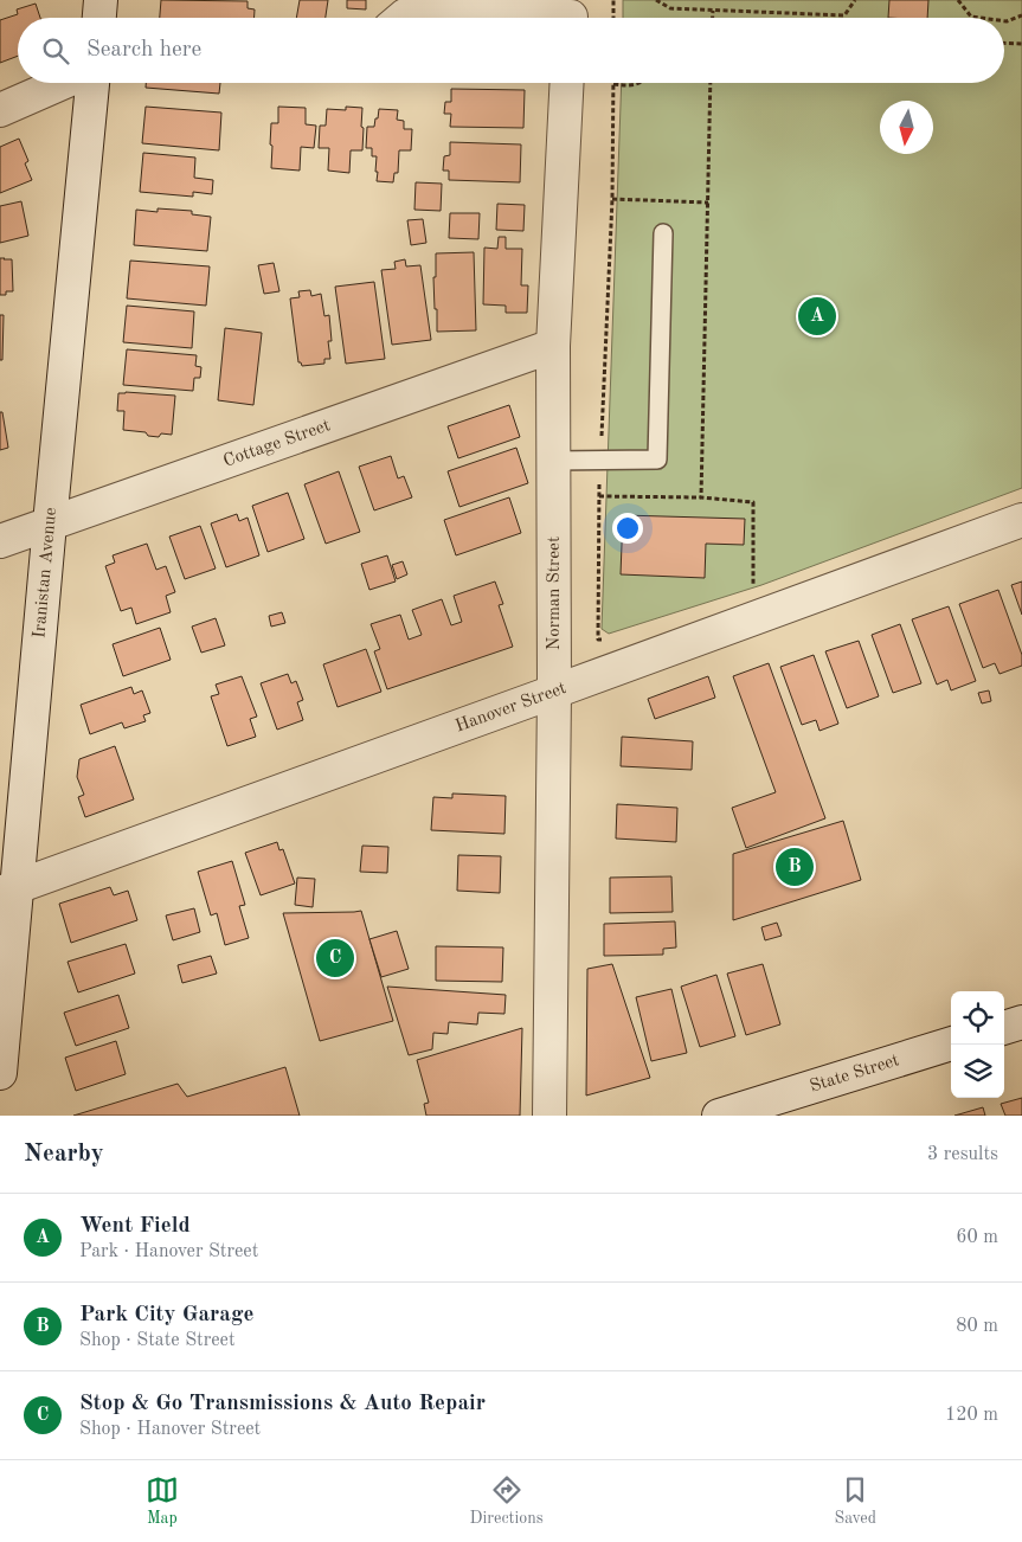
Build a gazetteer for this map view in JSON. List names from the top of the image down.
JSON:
{
  "streets": {
    "street": [
      "Cottage Street",
      "Iranistan Avenue",
      "Norman Street",
      "Hanover Street",
      "State Street"
    ]
  },
  "crossings": [
    ["Cottage Street", "Iranistan Avenue"],
    ["Cottage Street", "Norman Street"],
    ["Iranistan Avenue", "Hanover Street"],
    ["Norman Street", "Hanover Street"]
  ],
  "north": "bottom",
  "page": {
    "search": "Search here",
    "pins": ["A", "B", "C"],
    "heading": ["Nearby", "3 results"],
    "list": [
      {
        "mark": "A",
        "name": "Went Field",
        "note": "Park · Hanover Street",
        "value": "60 m"
      },
      {
        "mark": "B",
        "name": "Park City Garage",
        "note": "Shop · State Street",
        "value": "80 m"
      },
      {
        "mark": "C",
        "name": "Stop & Go Transmissions & Auto Repair",
        "note": "Shop · Hanover Street",
        "value": "120 m"
      }
    ],
    "nav": ["Map", "Directions", "Saved"]
  }
}
